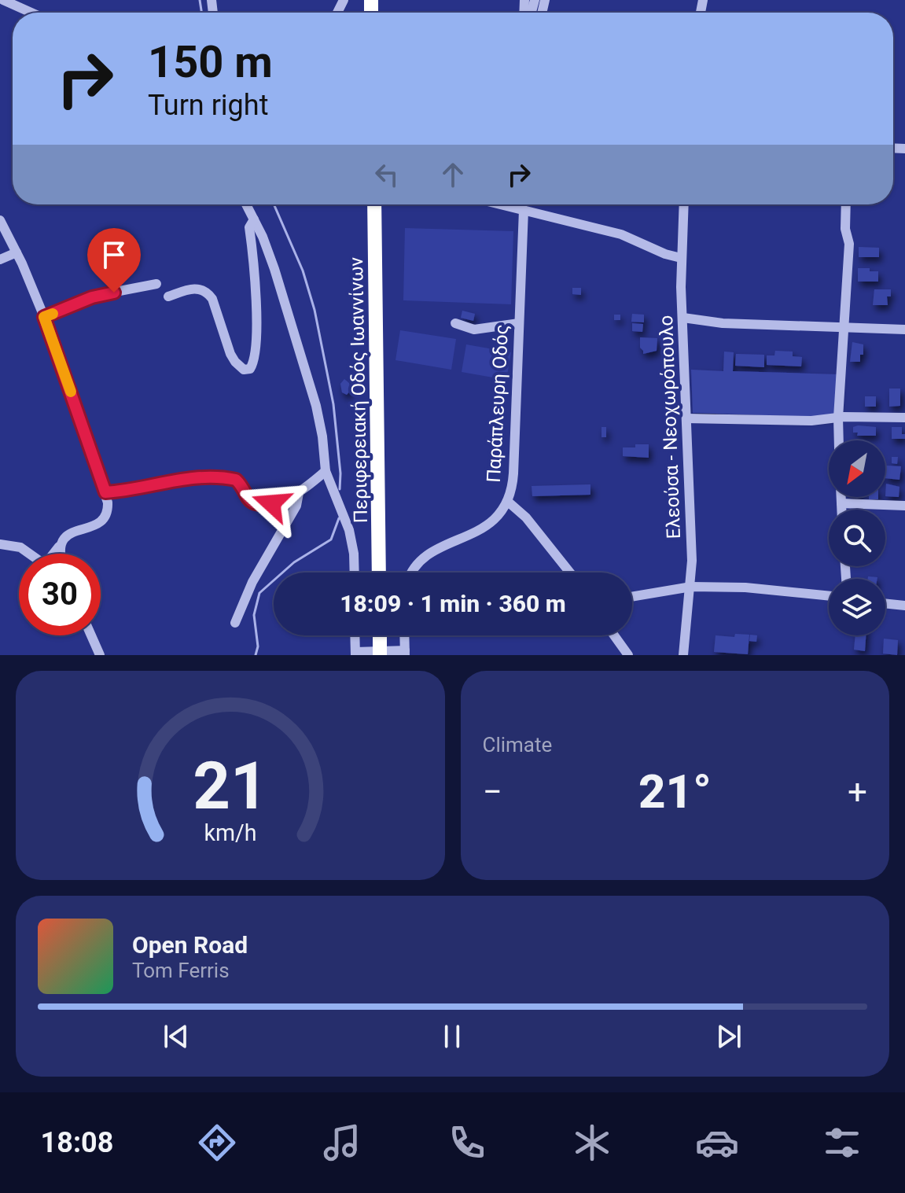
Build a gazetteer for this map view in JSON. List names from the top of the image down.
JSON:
{
  "streets": {
    "highway": ["Περιφερειακή Οδός Ιωαννίνων"],
    "street": ["Παράπλευρη Οδός", "Ελεούσα - Νεοχωρόπουλο"]
  },
  "north": "bottom left",
  "page": {
    "turn": ["150 m", "Turn right"],
    "limit": "30",
    "trip": "18:09 · 1 min · 360 m",
    "tile": "Climate",
    "heat": ["−", "21°", "+"],
    "song": ["Open Road", "Tom Ferris"],
    "tabs": "18:08",
    "gauge": ["21", "km/h"]
  }
}
